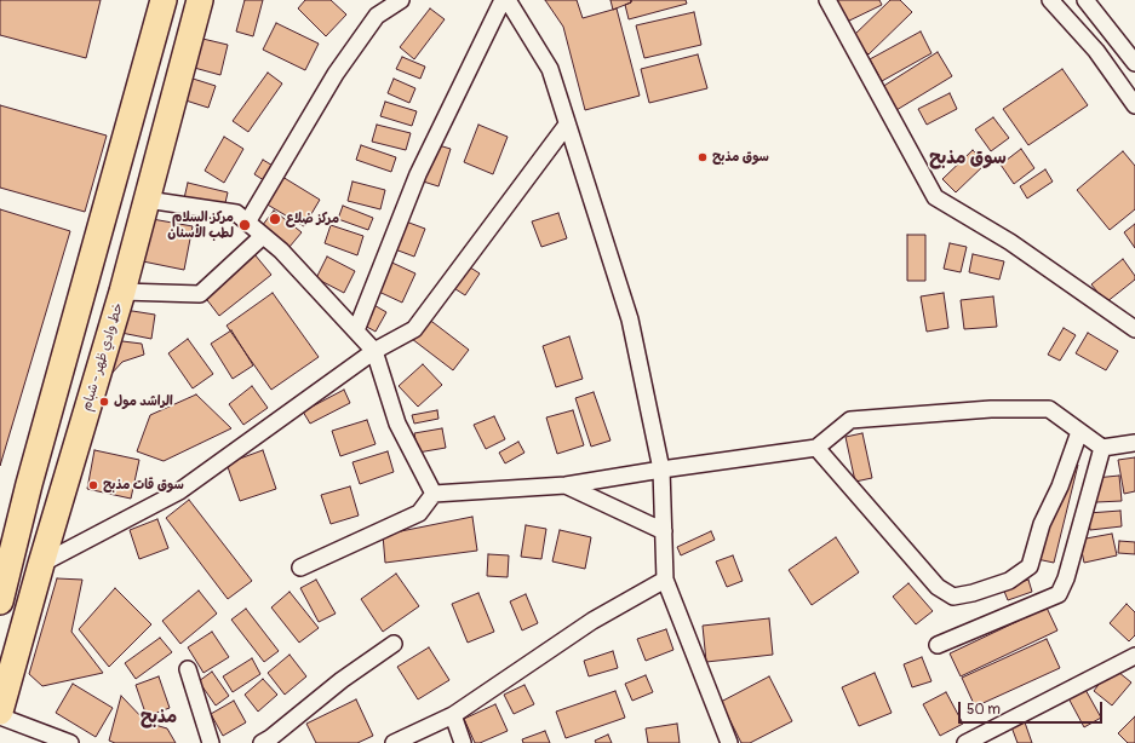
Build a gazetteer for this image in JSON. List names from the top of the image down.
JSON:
{
  "streets": {
    "main road": ["خط وادي ظهر - شبام"]
  },
  "districts": ["سوق مذبح", "مذبح"],
  "places": [
    "سوق مذبح",
    "مركز ضلاع",
    "مركز السلام لطب الأسنان",
    "الراشد مول",
    "سوق قات مذبح"
  ],
  "scale_bar": "50 m"
}
